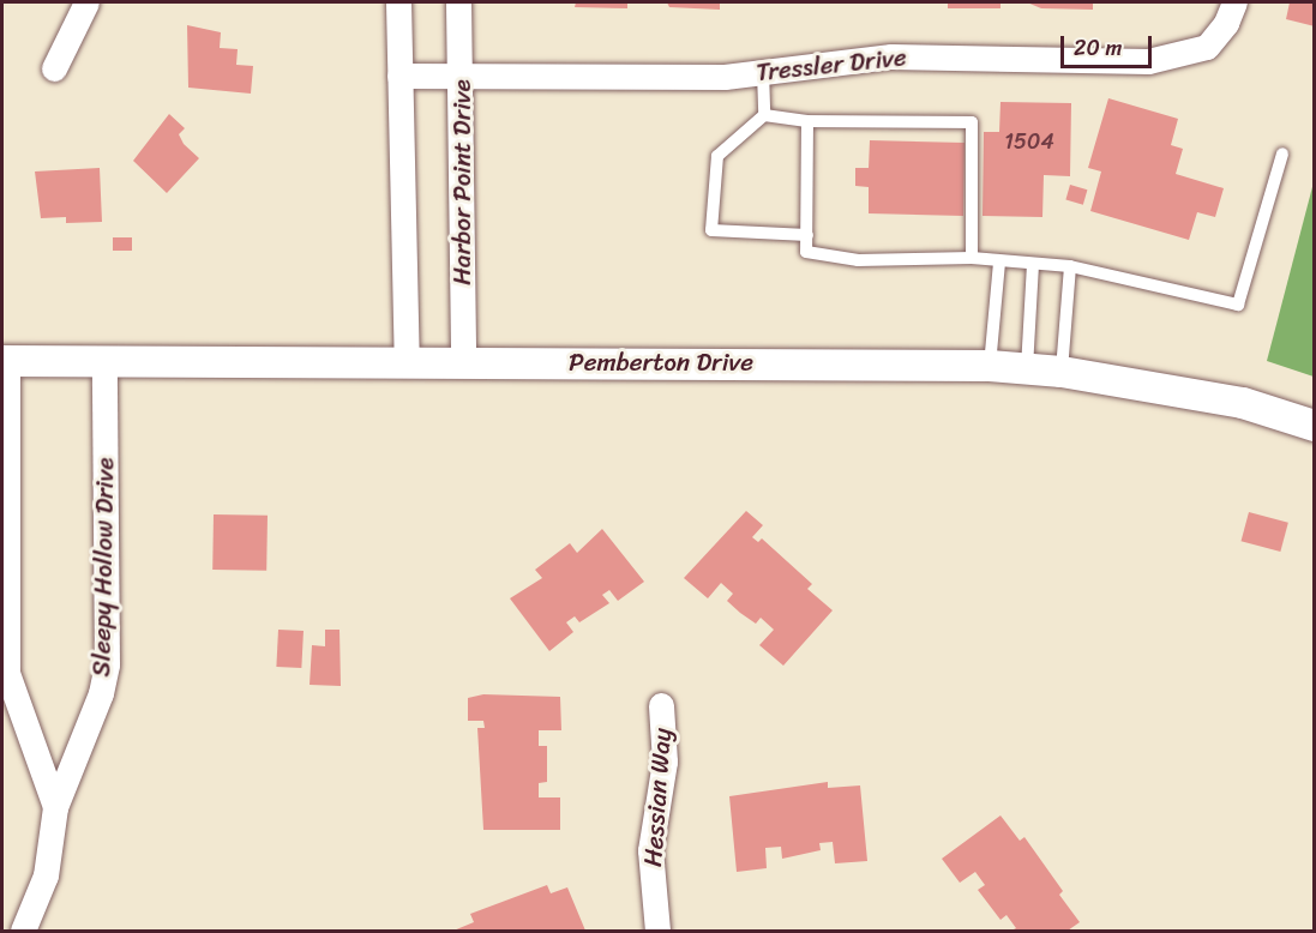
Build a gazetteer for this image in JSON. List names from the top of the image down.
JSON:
{
  "streets": {
    "street": [
      "Tressler Drive",
      "Harbor Point Drive",
      "Pemberton Drive",
      "Sleepy Hollow Drive",
      "Hessian Way"
    ]
  },
  "crossings": [
    ["Tressler Drive", "Harbor Point Drive"],
    ["Harbor Point Drive", "Pemberton Drive"],
    ["Pemberton Drive", "Sleepy Hollow Drive"]
  ],
  "house_numbers": ["1504"],
  "scale_bar": "20 m"
}
